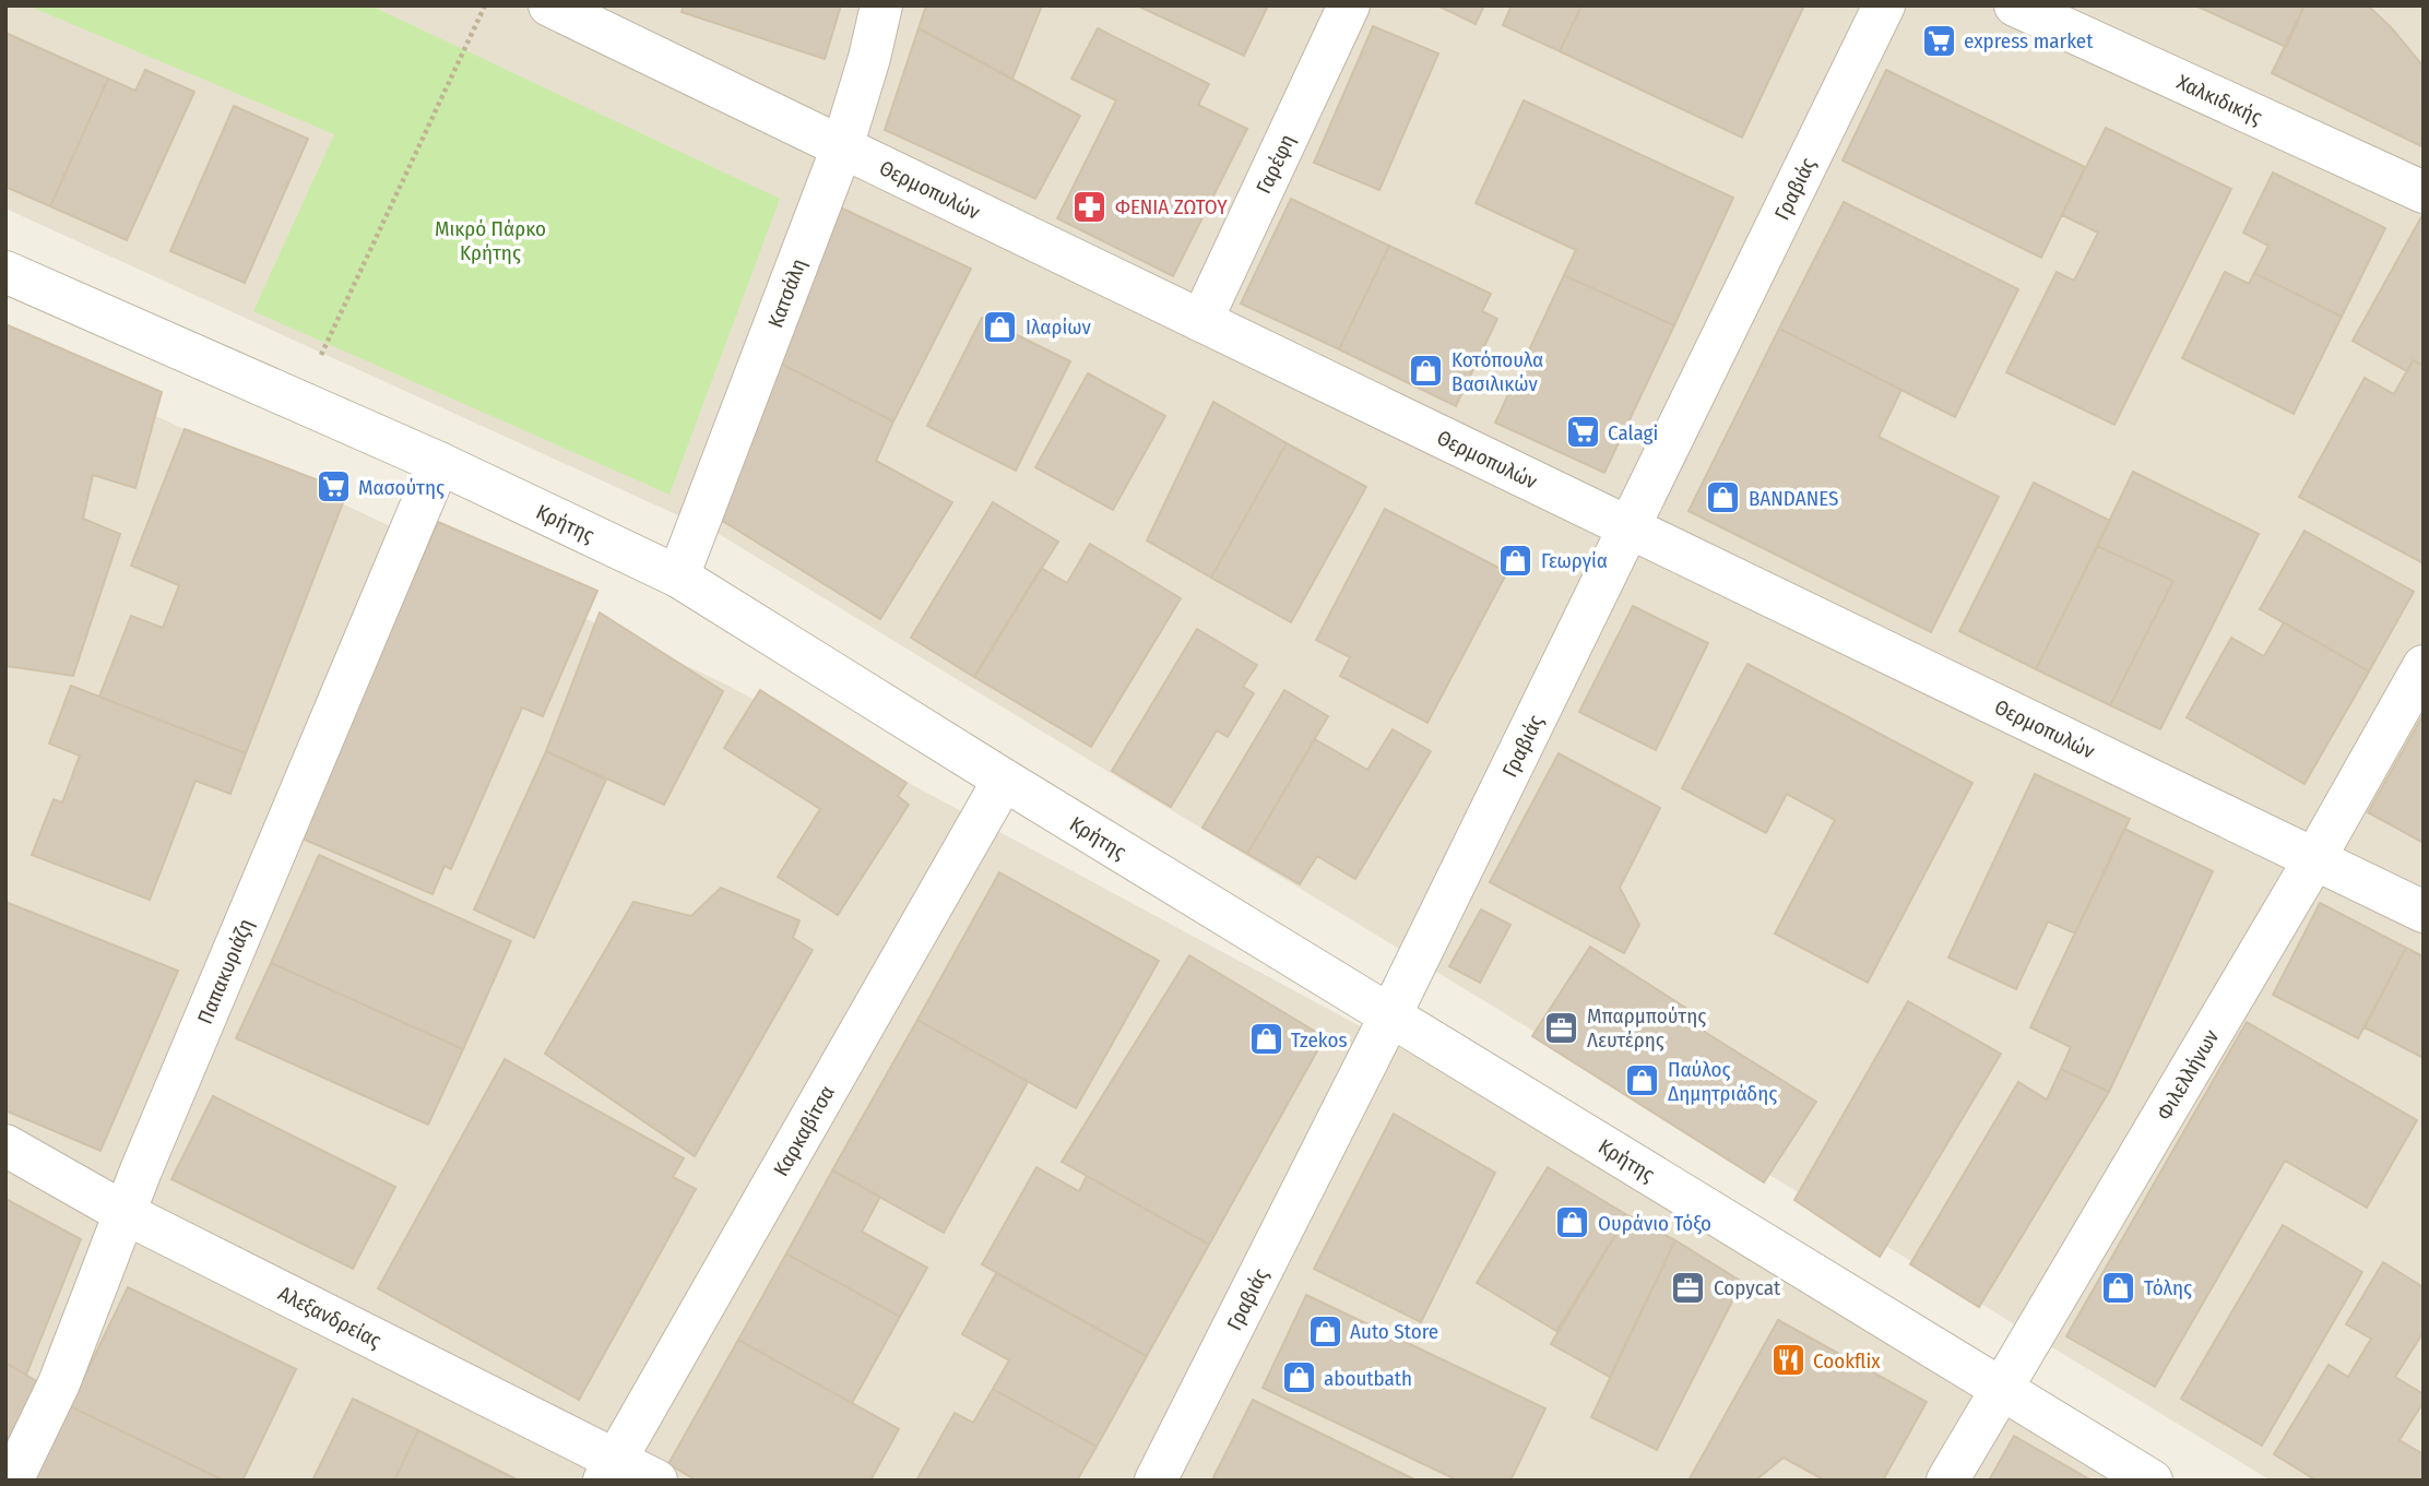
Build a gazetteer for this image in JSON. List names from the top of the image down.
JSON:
{
  "streets": {
    "street": [
      "Χαλκιδικής",
      "Γαρέφη",
      "Γραβιάς",
      "Θερμοπυλών",
      "Κατσάλη",
      "Κρήτης",
      "Παπακυριάζη",
      "Φιλελλήνων",
      "Καρκαβίτσα",
      "Αλεξανδρείας"
    ]
  },
  "crossings": [
    ["Γαρέφη", "Θερμοπυλών"],
    ["Γραβιάς", "Θερμοπυλών"],
    ["Γραβιάς", "Κρήτης"],
    ["Θερμοπυλών", "Κατσάλη"],
    ["Θερμοπυλών", "Φιλελλήνων"],
    ["Κατσάλη", "Κρήτης"],
    ["Κρήτης", "Παπακυριάζη"],
    ["Κρήτης", "Φιλελλήνων"],
    ["Κρήτης", "Καρκαβίτσα"],
    ["Παπακυριάζη", "Αλεξανδρείας"],
    ["Καρκαβίτσα", "Αλεξανδρείας"]
  ],
  "parks": ["Μικρό Πάρκο Κρήτης"],
  "places": {
    "supermarket": ["express market", "Calagi", "Μασούτης"],
    "pharmacy": ["ΦΕΝΙΑ ΖΩΤΟΥ"],
    "shop": [
      "Ιλαρίων",
      "Κοτόπουλα Βασιλικών",
      "BANDANES",
      "Γεωργία",
      "Tzekos",
      "Παύλος Δημητριάδης",
      "Ουράνιο Τόξο",
      "Τόλης",
      "Auto Store",
      "aboutbath"
    ],
    "office": ["Μπαρμπούτης Λευτέρης", "Copycat"],
    "restaurant": ["Cookflix"]
  }
}
